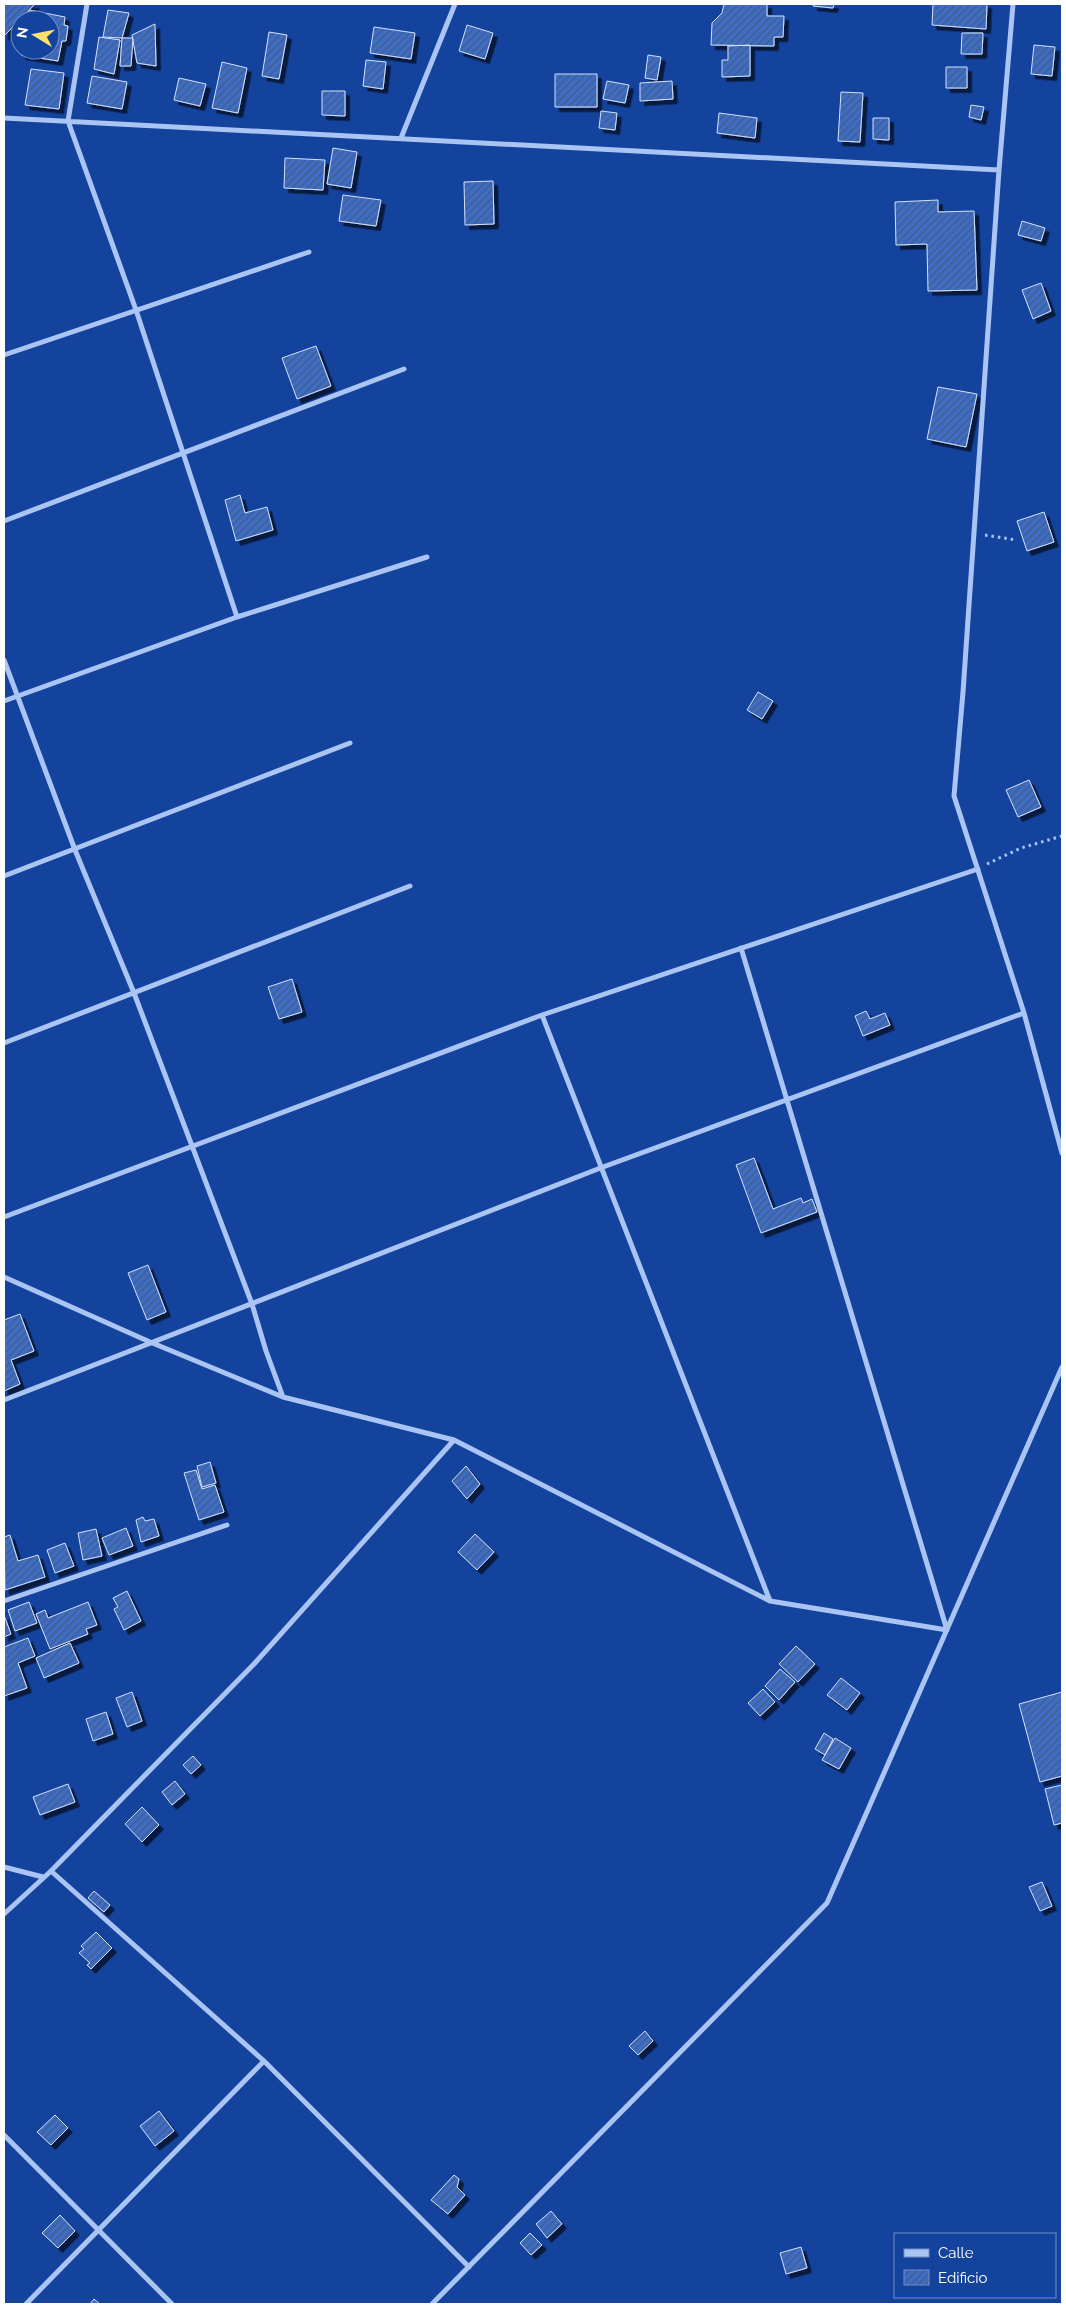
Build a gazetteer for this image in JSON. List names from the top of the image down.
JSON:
{
  "legend": ["Calle", "Edificio"],
  "north": "left"
}
